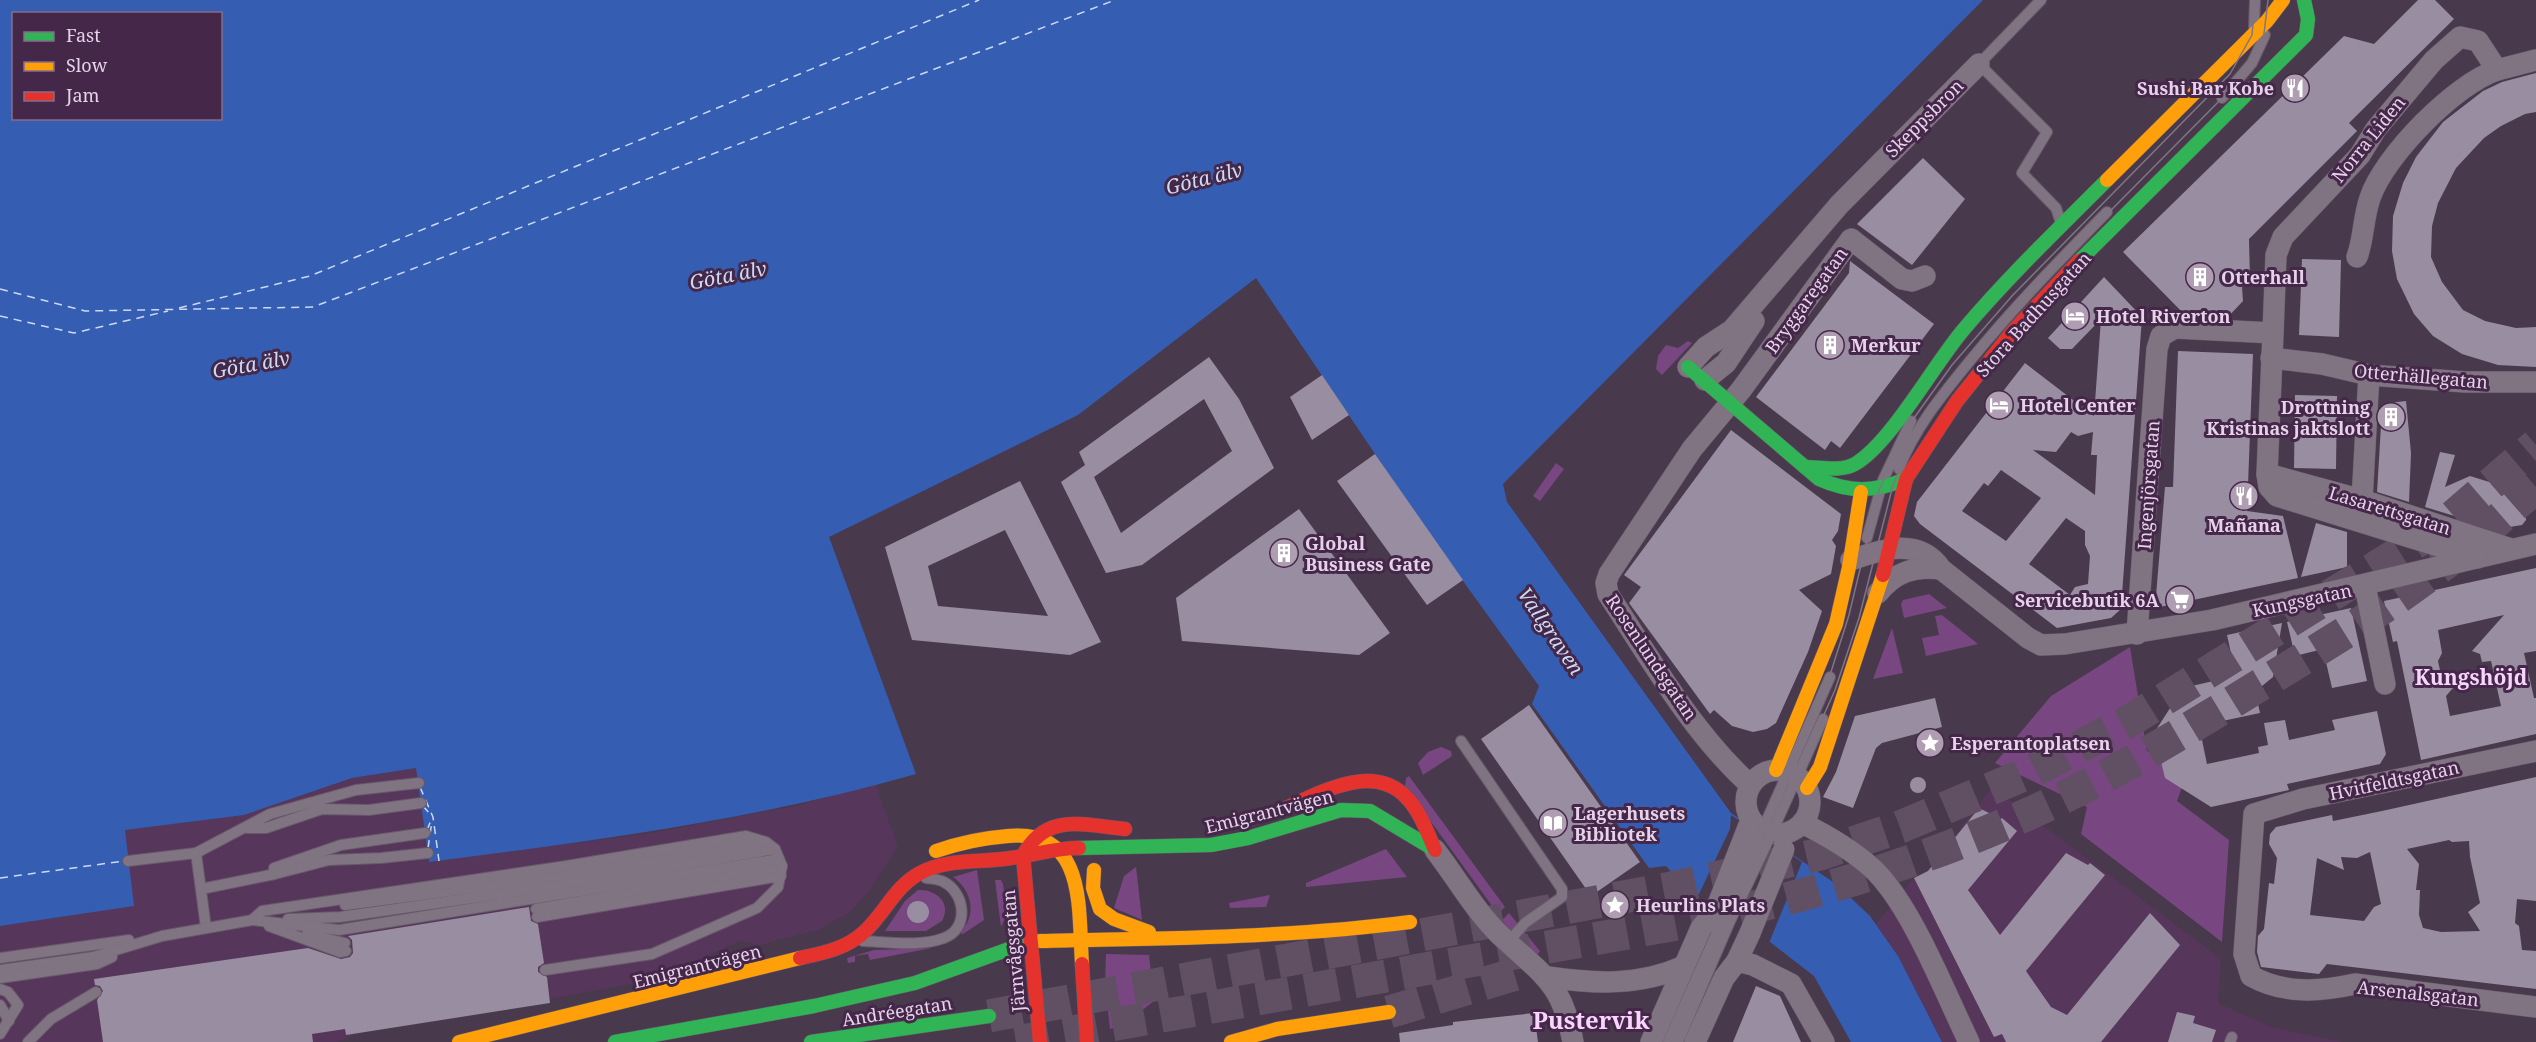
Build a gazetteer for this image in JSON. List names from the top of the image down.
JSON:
{
  "streets": {
    "main road": [
      "Stora Badhusgatan",
      "Emigrantvägen",
      "Järnvågsgatan",
      "Andréegatan"
    ],
    "street": [
      "Skeppsbron",
      "Norra Liden",
      "Bryggaregatan",
      "Otterhällegatan",
      "Ingenjörsgatan",
      "Lasarettsgatan",
      "Kungsgatan",
      "Rosenlundsgatan",
      "Hvitfeldtsgatan",
      "Arsenalsgatan"
    ]
  },
  "crossings": [
    ["Norra Liden", "Ingenjörsgatan"],
    ["Bryggaregatan", "Rosenlundsgatan"],
    ["Stora Badhusgatan", "Kungsgatan"],
    ["Ingenjörsgatan", "Kungsgatan"],
    ["Lasarettsgatan", "Kungsgatan"],
    ["Hvitfeldtsgatan", "Arsenalsgatan"],
    ["Emigrantvägen", "Järnvågsgatan"]
  ],
  "districts": ["Kungshöjd", "Pustervik"],
  "water": ["Göta älv", "Vallgraven"],
  "places": {
    "restaurant": ["Sushi Bar Kobe", "Mañana"],
    "building": [
      "Otterhall",
      "Merkur",
      "Drottning Kristinas jaktslott",
      "Global Business Gate"
    ],
    "hotel": ["Hotel Riverton", "Hotel Center"],
    "supermarket": ["Servicebutik 6A"],
    "place": ["Esperantoplatsen", "Heurlins Plats"],
    "library": ["Lagerhusets Bibliotek"]
  },
  "legend": ["Fast", "Slow", "Jam"]
}
